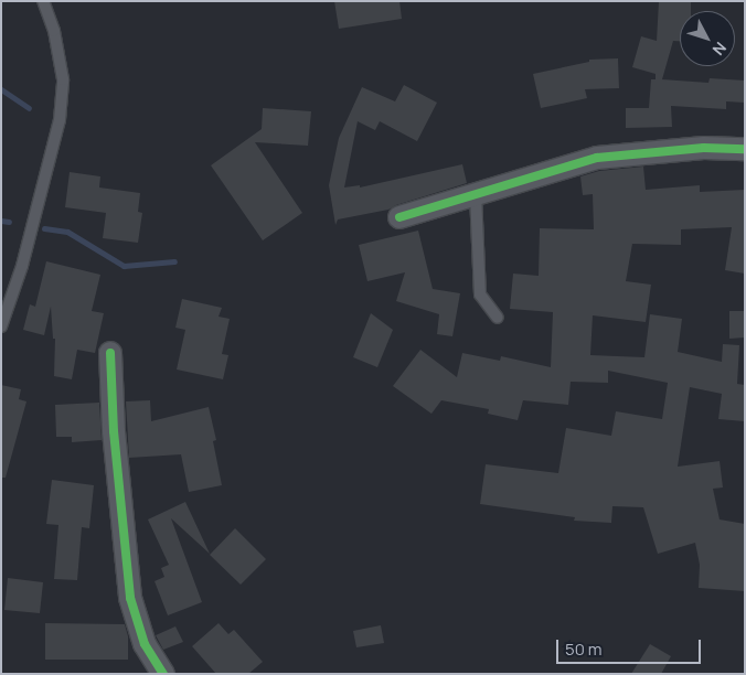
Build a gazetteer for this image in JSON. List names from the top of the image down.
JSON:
{
  "scale_bar": "50 m",
  "north": "bottom right"
}
